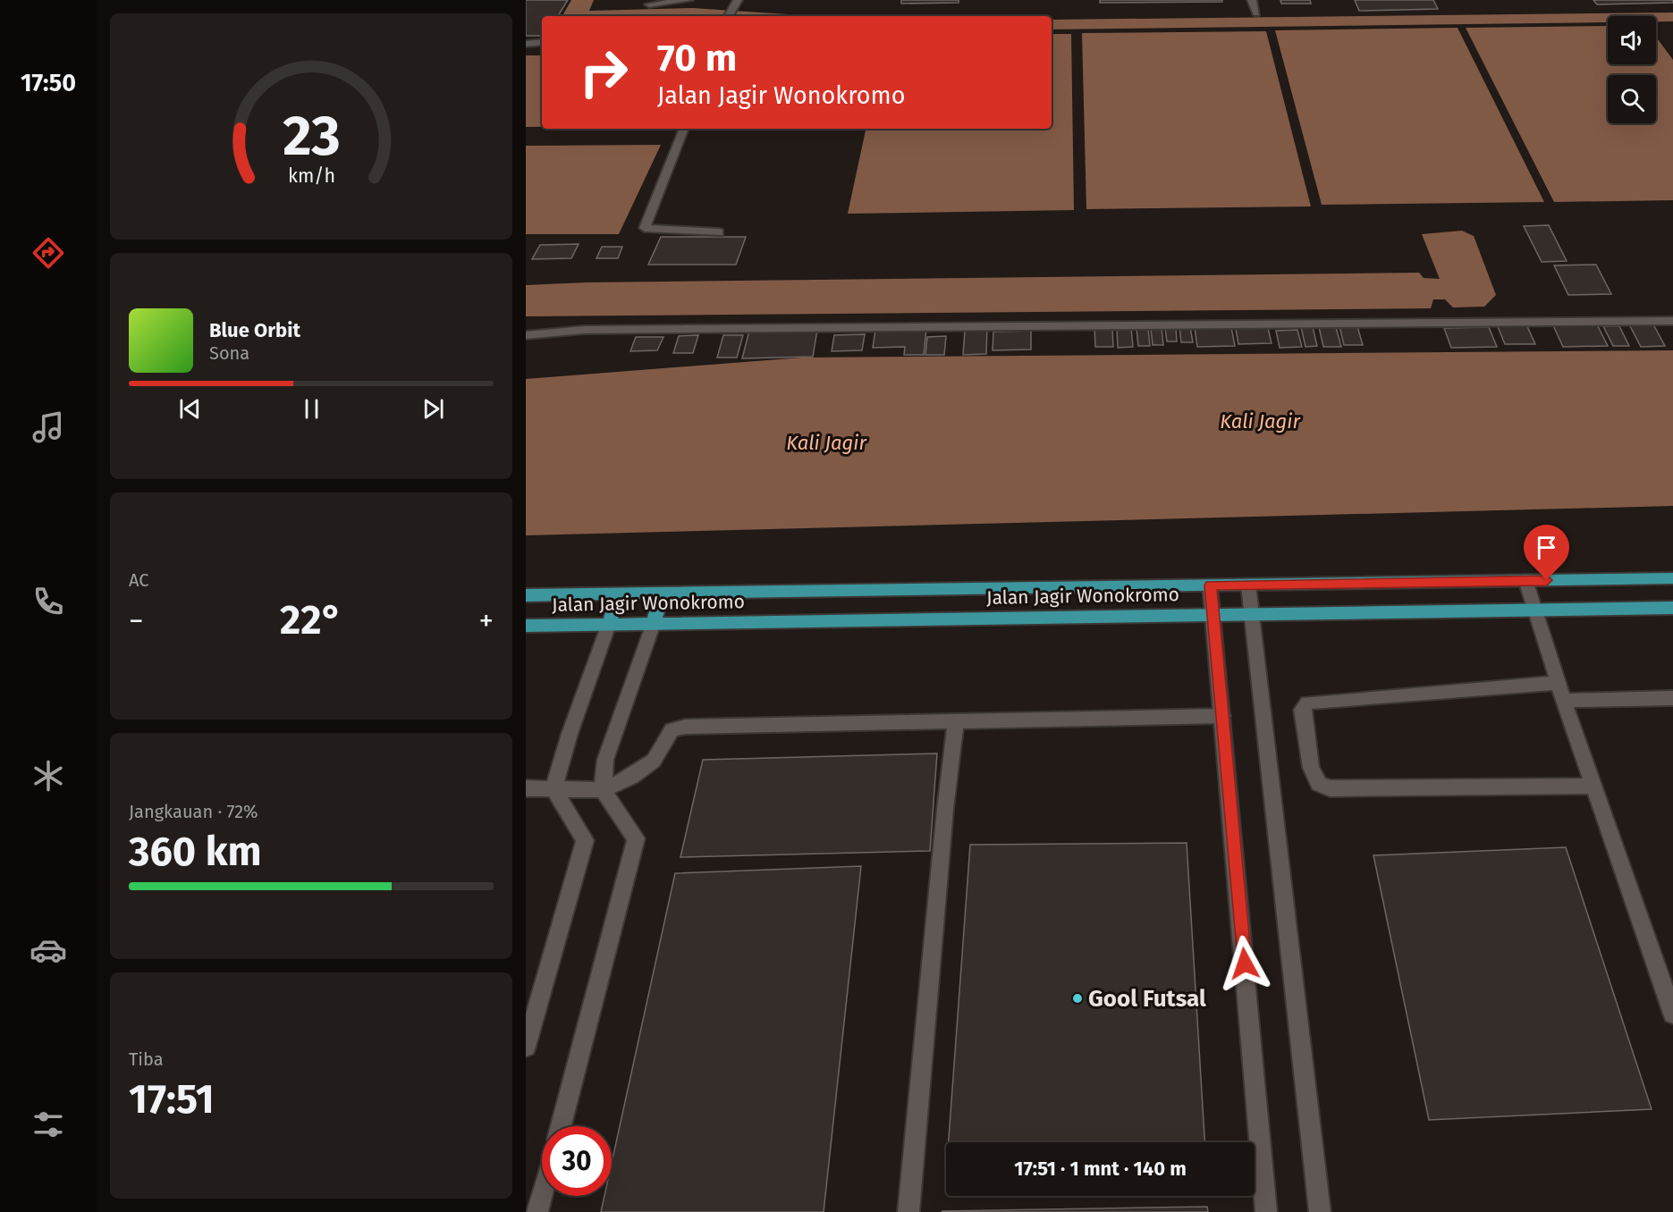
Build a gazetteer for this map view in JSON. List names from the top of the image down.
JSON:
{
  "streets": {
    "main road": ["Jalan Jagir Wonokromo"]
  },
  "water": ["Kali Jagir"],
  "places": ["Gool Futsal"],
  "page": {
    "tabs": "17:50",
    "turn": ["70 m", "Jalan Jagir Wonokromo"],
    "song": ["Blue Orbit", "Sona"],
    "tile": [
      "AC",
      ["Jangkauan · 72%", "360 km"],
      ["Tiba", "17:51"]
    ],
    "heat": ["−", "22°", "+"],
    "limit": "30",
    "trip": "17:51 · 1 mnt · 140 m",
    "gauge": ["23", "km/h"]
  }
}
